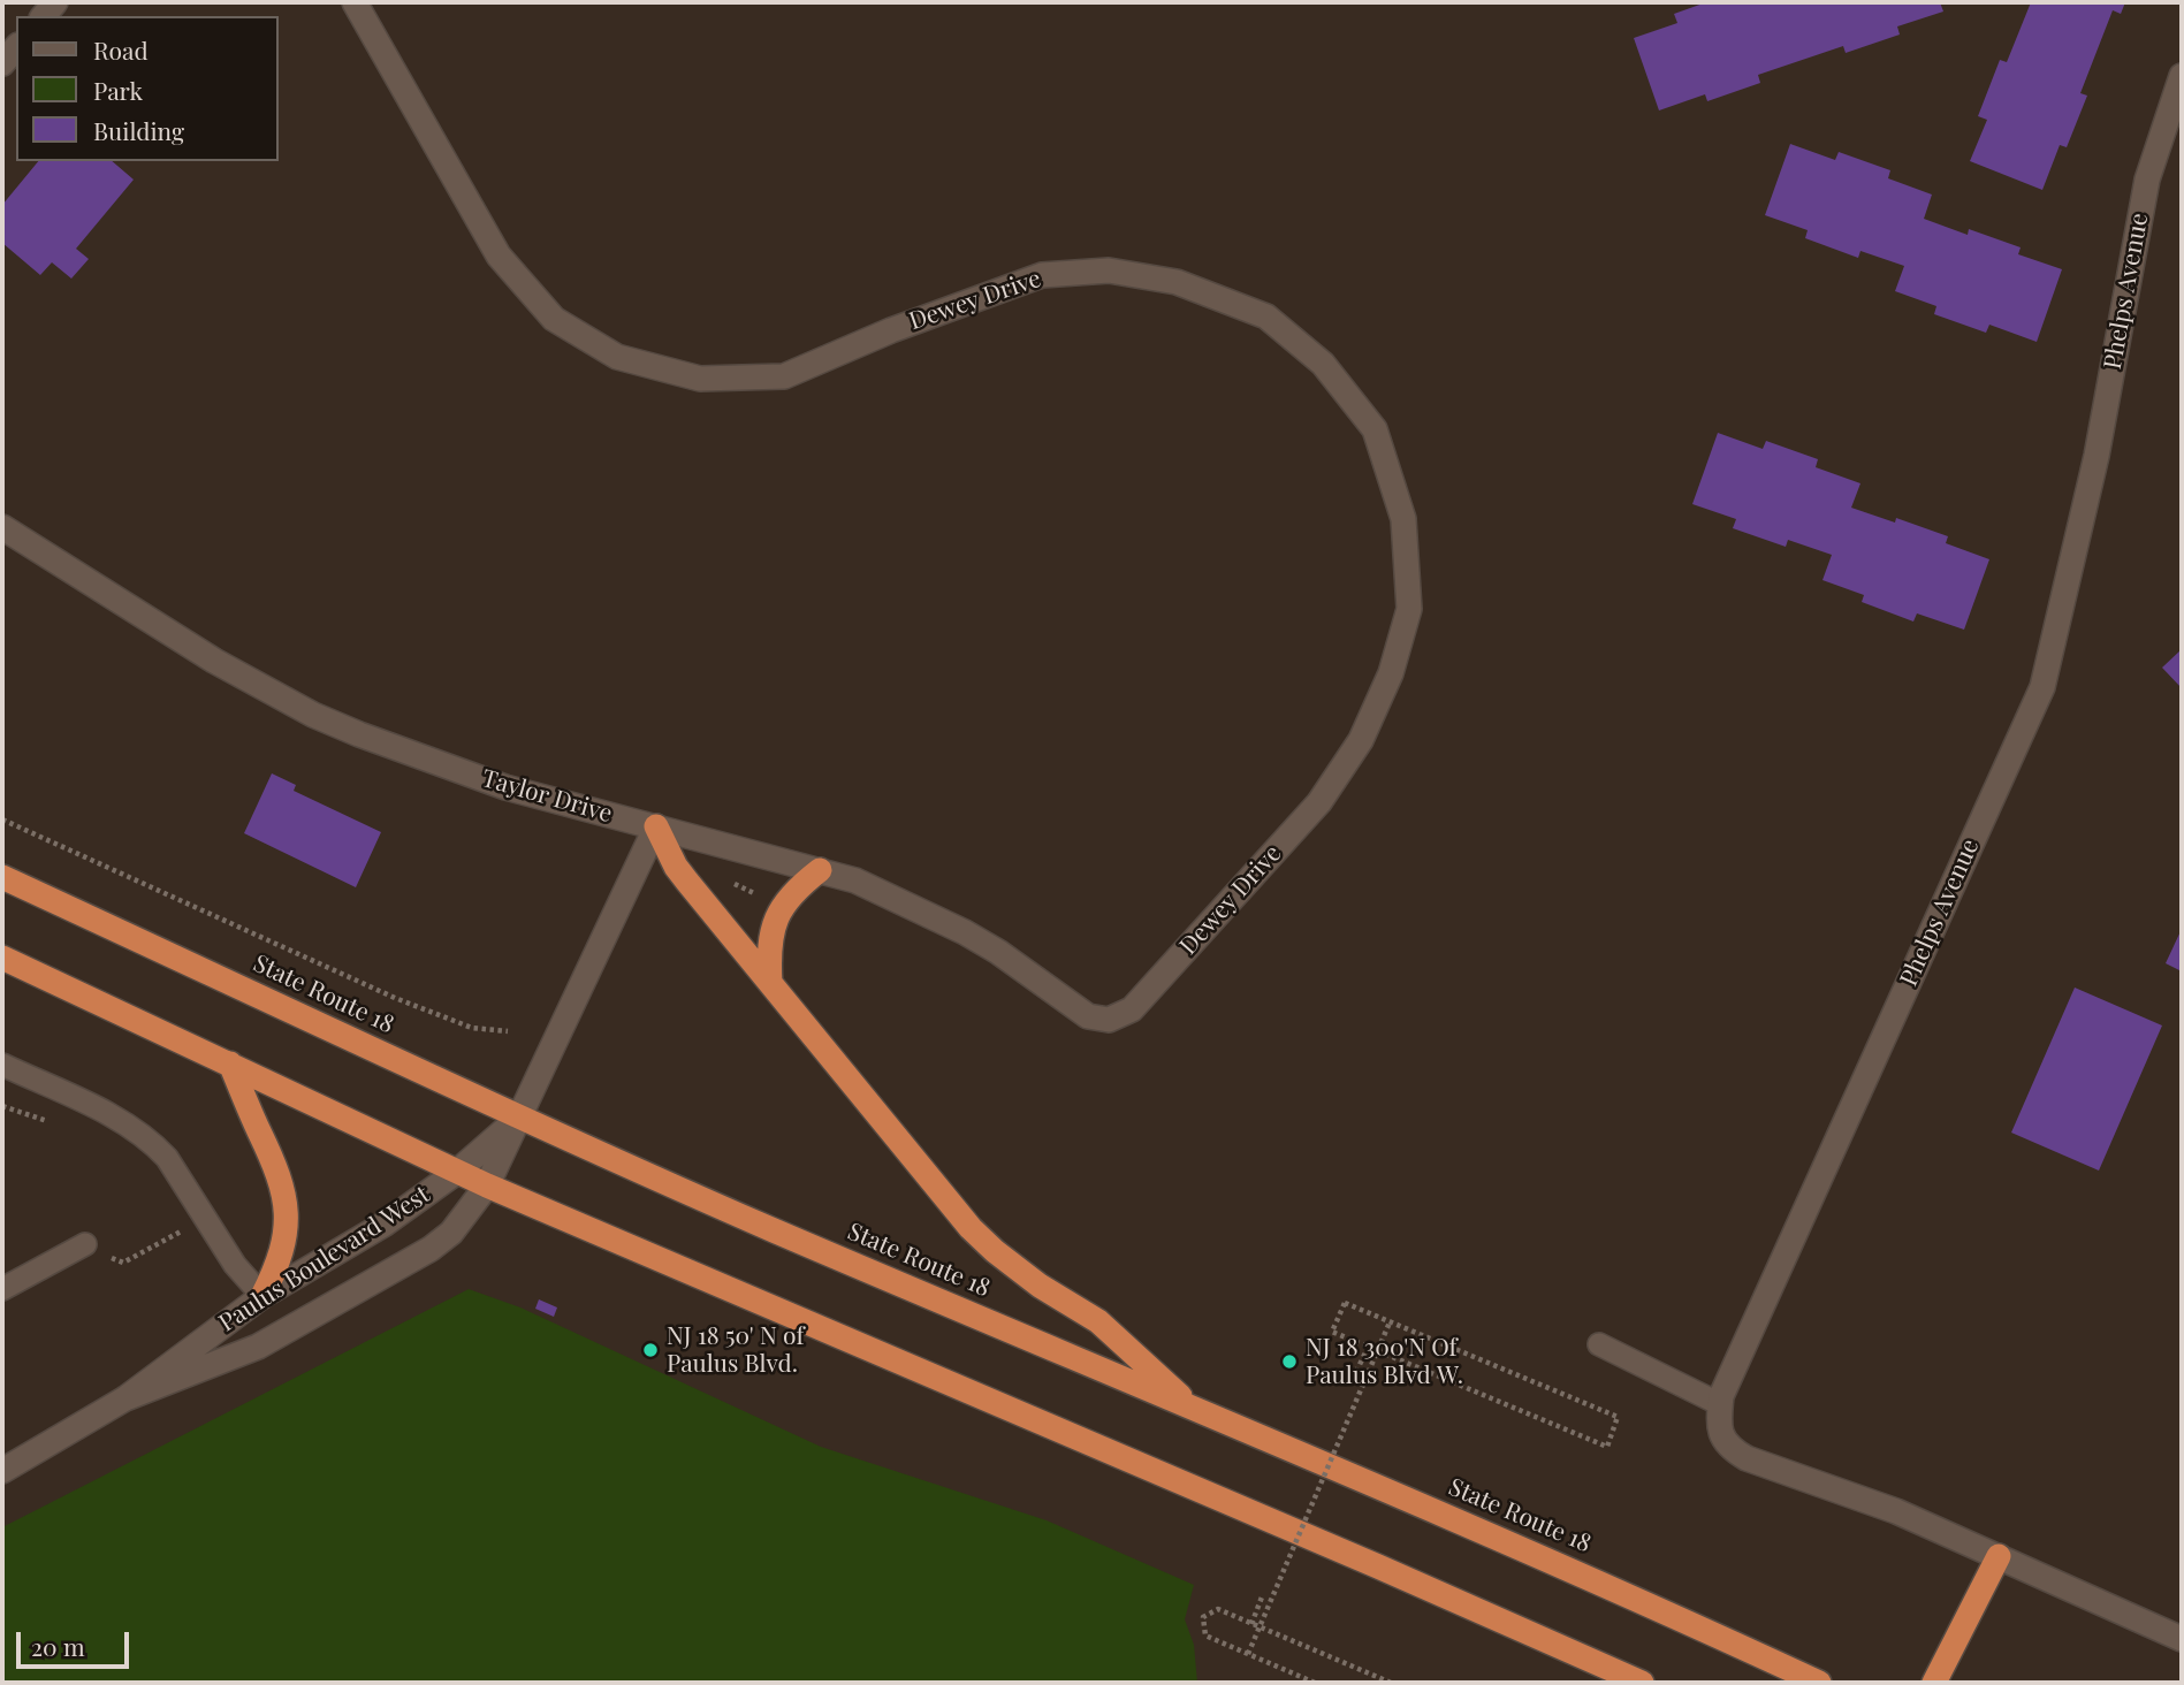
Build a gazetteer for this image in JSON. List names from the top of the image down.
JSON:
{
  "streets": {
    "highway": ["State Route 18"],
    "street": [
      "Phelps Avenue",
      "Dewey Drive",
      "Taylor Drive",
      "Paulus Boulevard West"
    ]
  },
  "crossings": [
    ["Dewey Drive", "Taylor Drive"],
    ["Taylor Drive", "Paulus Boulevard West"],
    ["State Route 18", "Paulus Boulevard West"]
  ],
  "places": ["NJ 18 50' N of Paulus Blvd.", "NJ 18 300'N Of Paulus Blvd W."],
  "legend": ["Road", "Park", "Building"],
  "scale_bar": "20 m"
}
